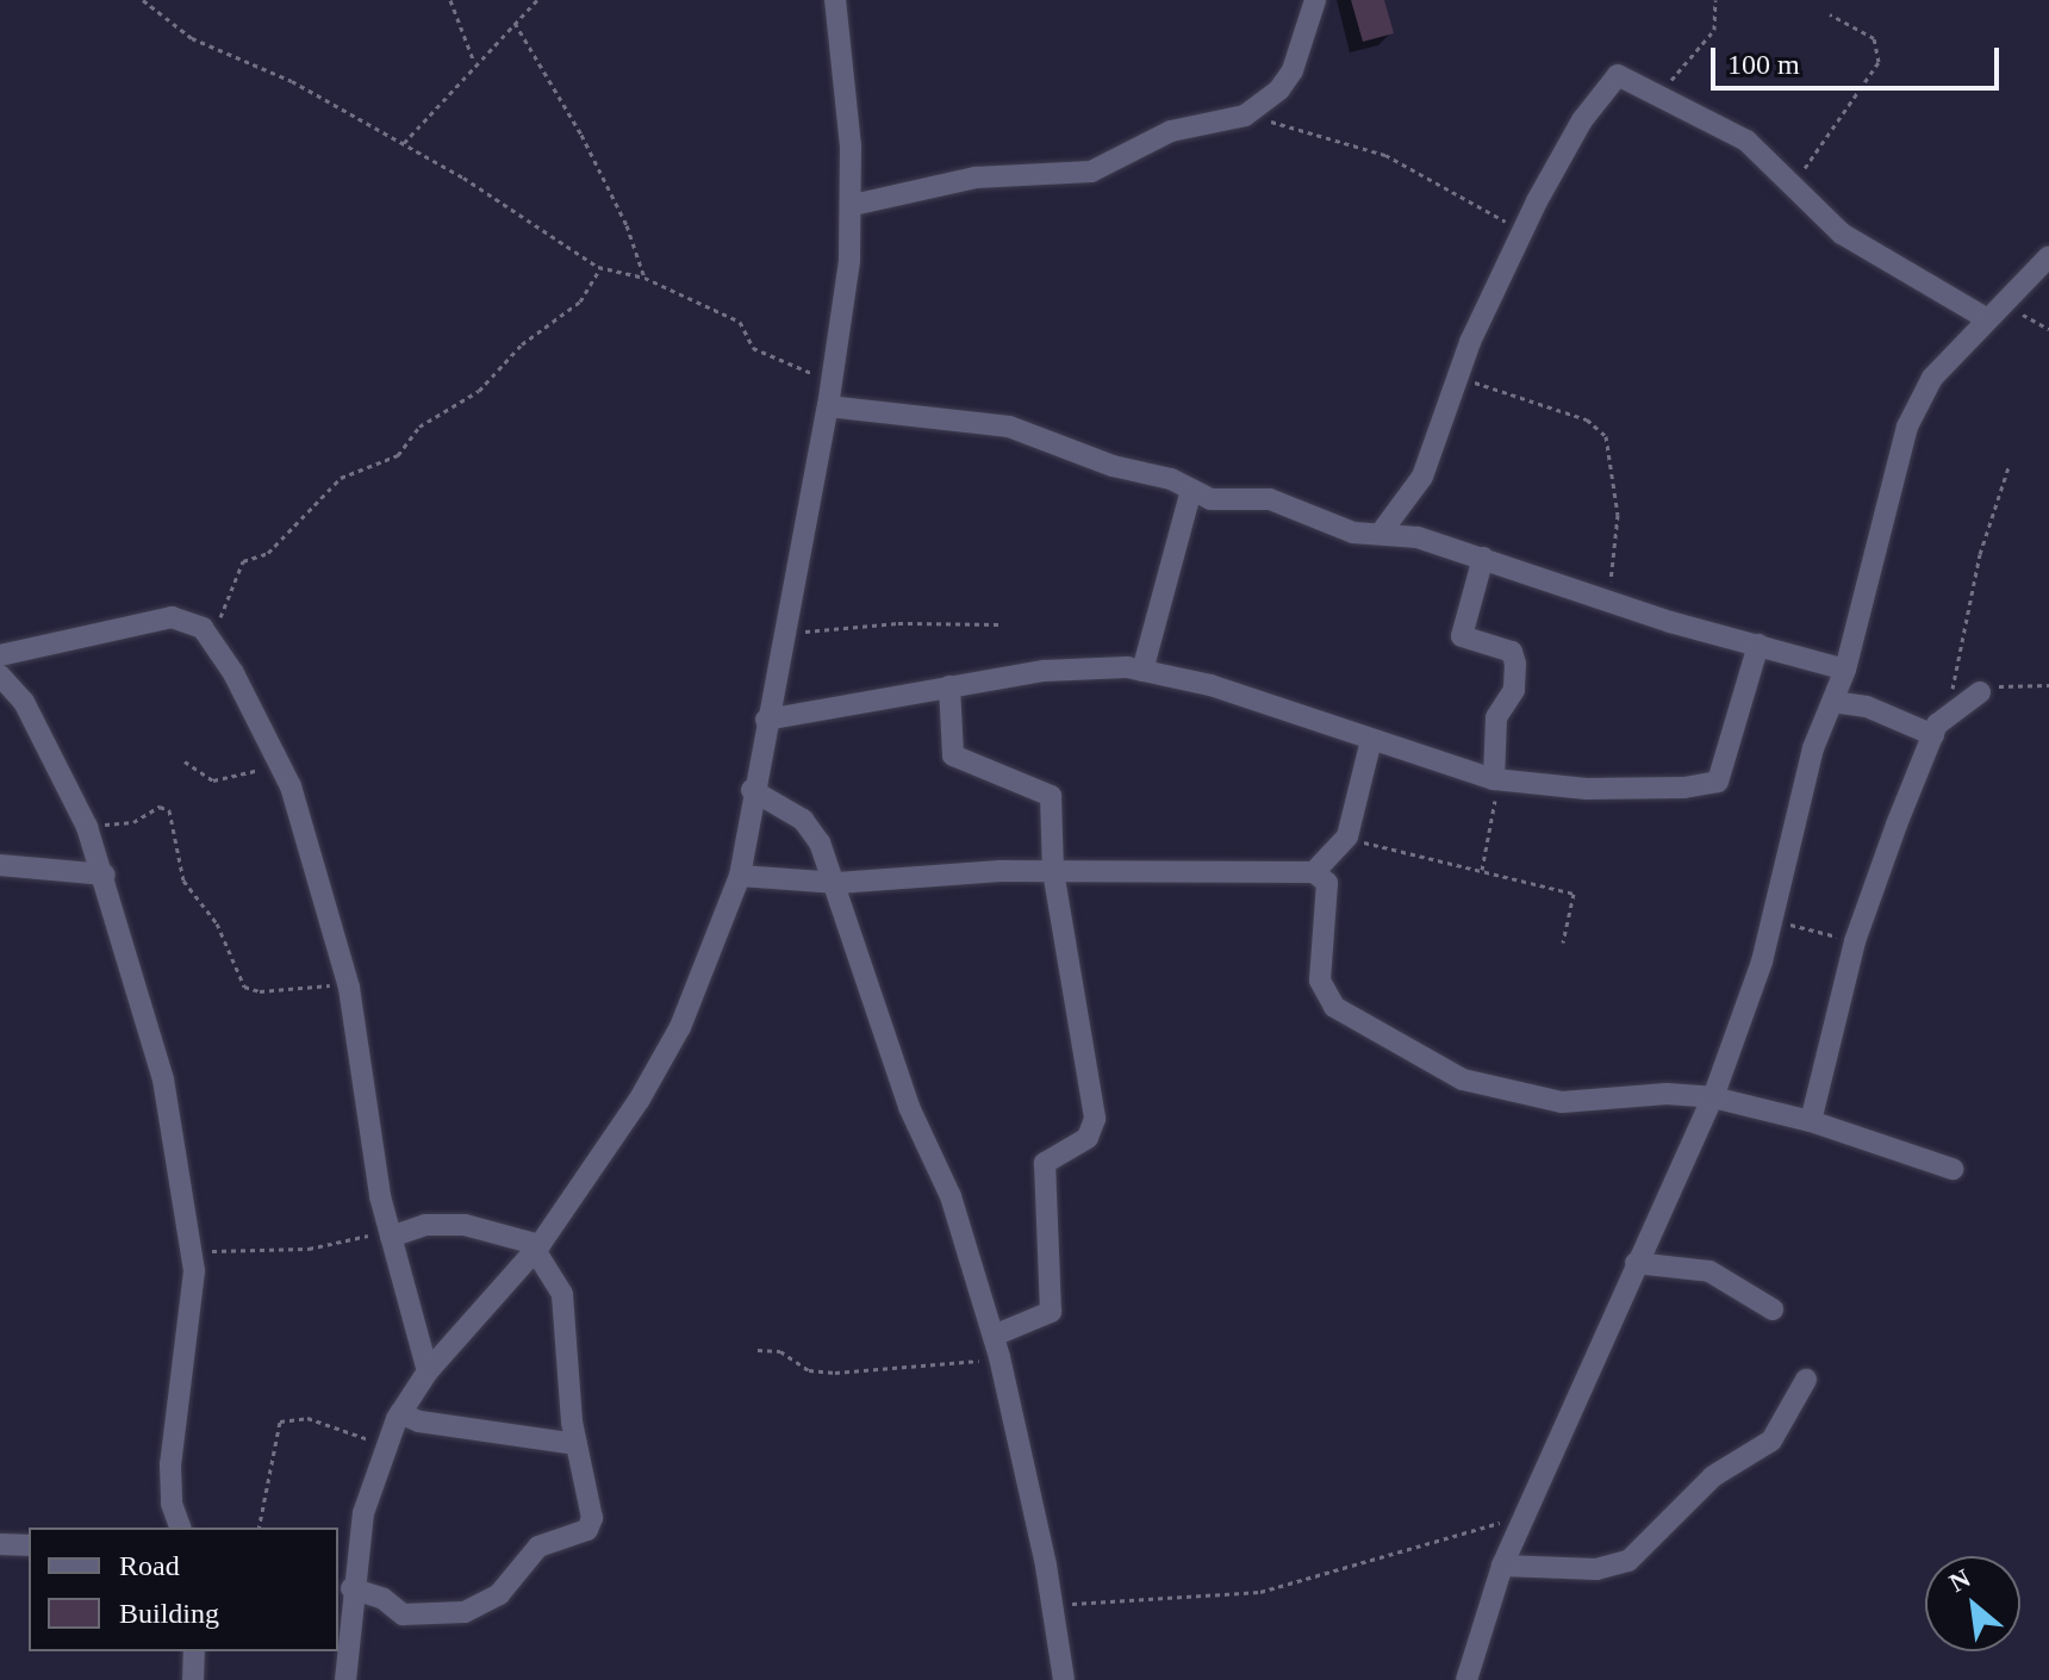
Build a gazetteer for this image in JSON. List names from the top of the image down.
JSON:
{
  "legend": ["Road", "Building"],
  "scale_bar": "100 m",
  "north": "top left"
}
